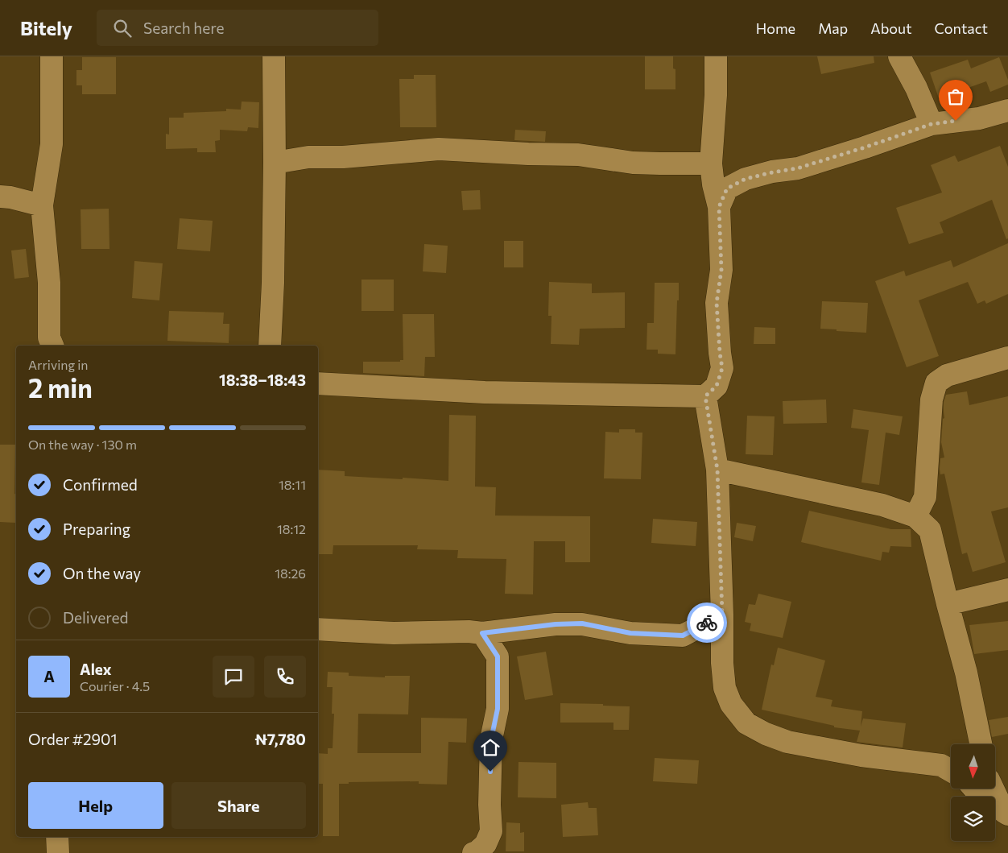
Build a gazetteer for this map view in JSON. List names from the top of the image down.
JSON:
{
  "north": "bottom",
  "page": {
    "header": "Bitely",
    "search": "Search here",
    "nav": [
      "Home",
      "Map",
      "About",
      "Contact"
    ],
    "heading": ["2 min", "Arriving in", "18:38–18:43"],
    "panel": [
      "Alex",
      "Courier · 4.5",
      "Order #2901",
      "₦7,780"
    ],
    "bar": "On the way · 130 m",
    "list": [
      ["Confirmed", "18:11"],
      ["Preparing", "18:12"],
      ["On the way", "18:26"],
      "Delivered"
    ],
    "round": "A",
    "buttons": ["Help", "Share"]
  }
}
